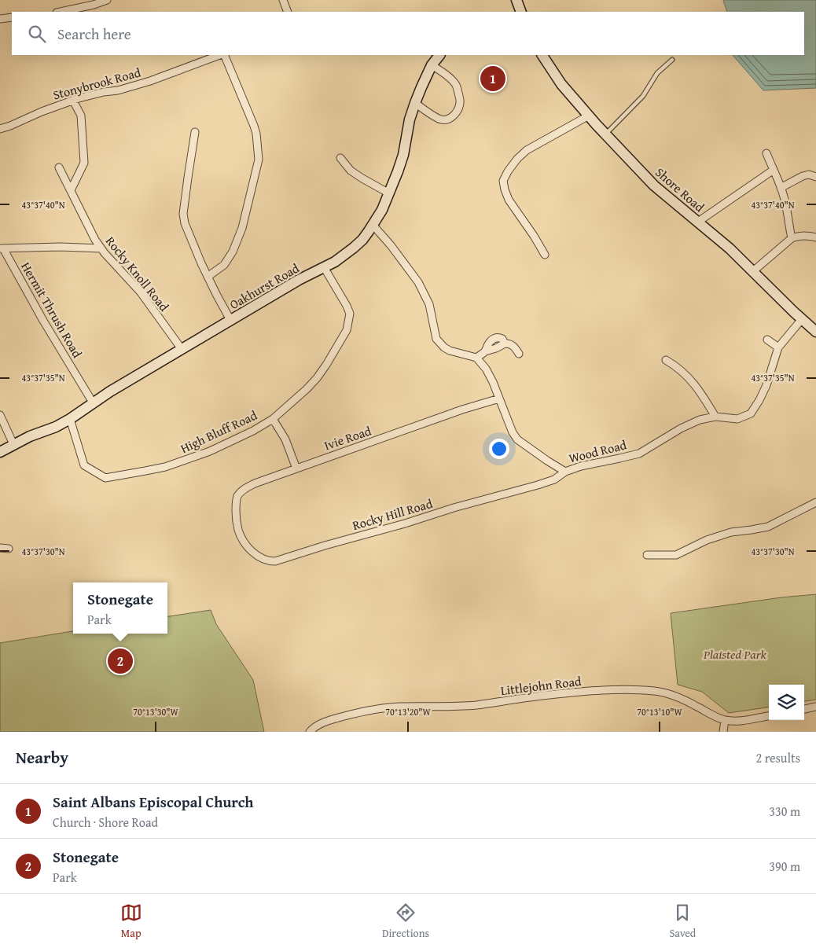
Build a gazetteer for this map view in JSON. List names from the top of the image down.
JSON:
{
  "streets": {
    "street": [
      "Stonybrook Road",
      "Shore Road",
      "Rocky Knoll Road",
      "Oakhurst Road",
      "Hermit Thrush Road",
      "High Bluff Road",
      "Ivie Road",
      "Wood Road",
      "Rocky Hill Road",
      "Littlejohn Road"
    ]
  },
  "crossings": [
    ["Shore Road", "Wood Road"],
    ["Rocky Knoll Road", "Oakhurst Road"],
    ["Oakhurst Road", "Hermit Thrush Road"],
    ["Oakhurst Road", "High Bluff Road"],
    ["Ivie Road", "Wood Road"],
    ["Ivie Road", "Rocky Hill Road"],
    ["Wood Road", "Rocky Hill Road"]
  ],
  "parks": ["Plaisted Park"],
  "page": {
    "search": "Search here",
    "pins": ["1", "2"],
    "popup": ["Stonegate", "Park"],
    "heading": ["Nearby", "2 results"],
    "list": [
      {
        "mark": "1",
        "name": "Saint Albans Episcopal Church",
        "note": "Church · Shore Road",
        "value": "330 m"
      },
      {
        "mark": "2",
        "name": "Stonegate",
        "note": "Park",
        "value": "390 m"
      }
    ],
    "nav": ["Map", "Directions", "Saved"]
  },
  "coordinates": [
    "43°37'40\"N",
    "43°37'35\"N",
    "43°37'30\"N",
    "70°13'30\"W",
    "70°13'20\"W",
    "70°13'10\"W"
  ]
}
